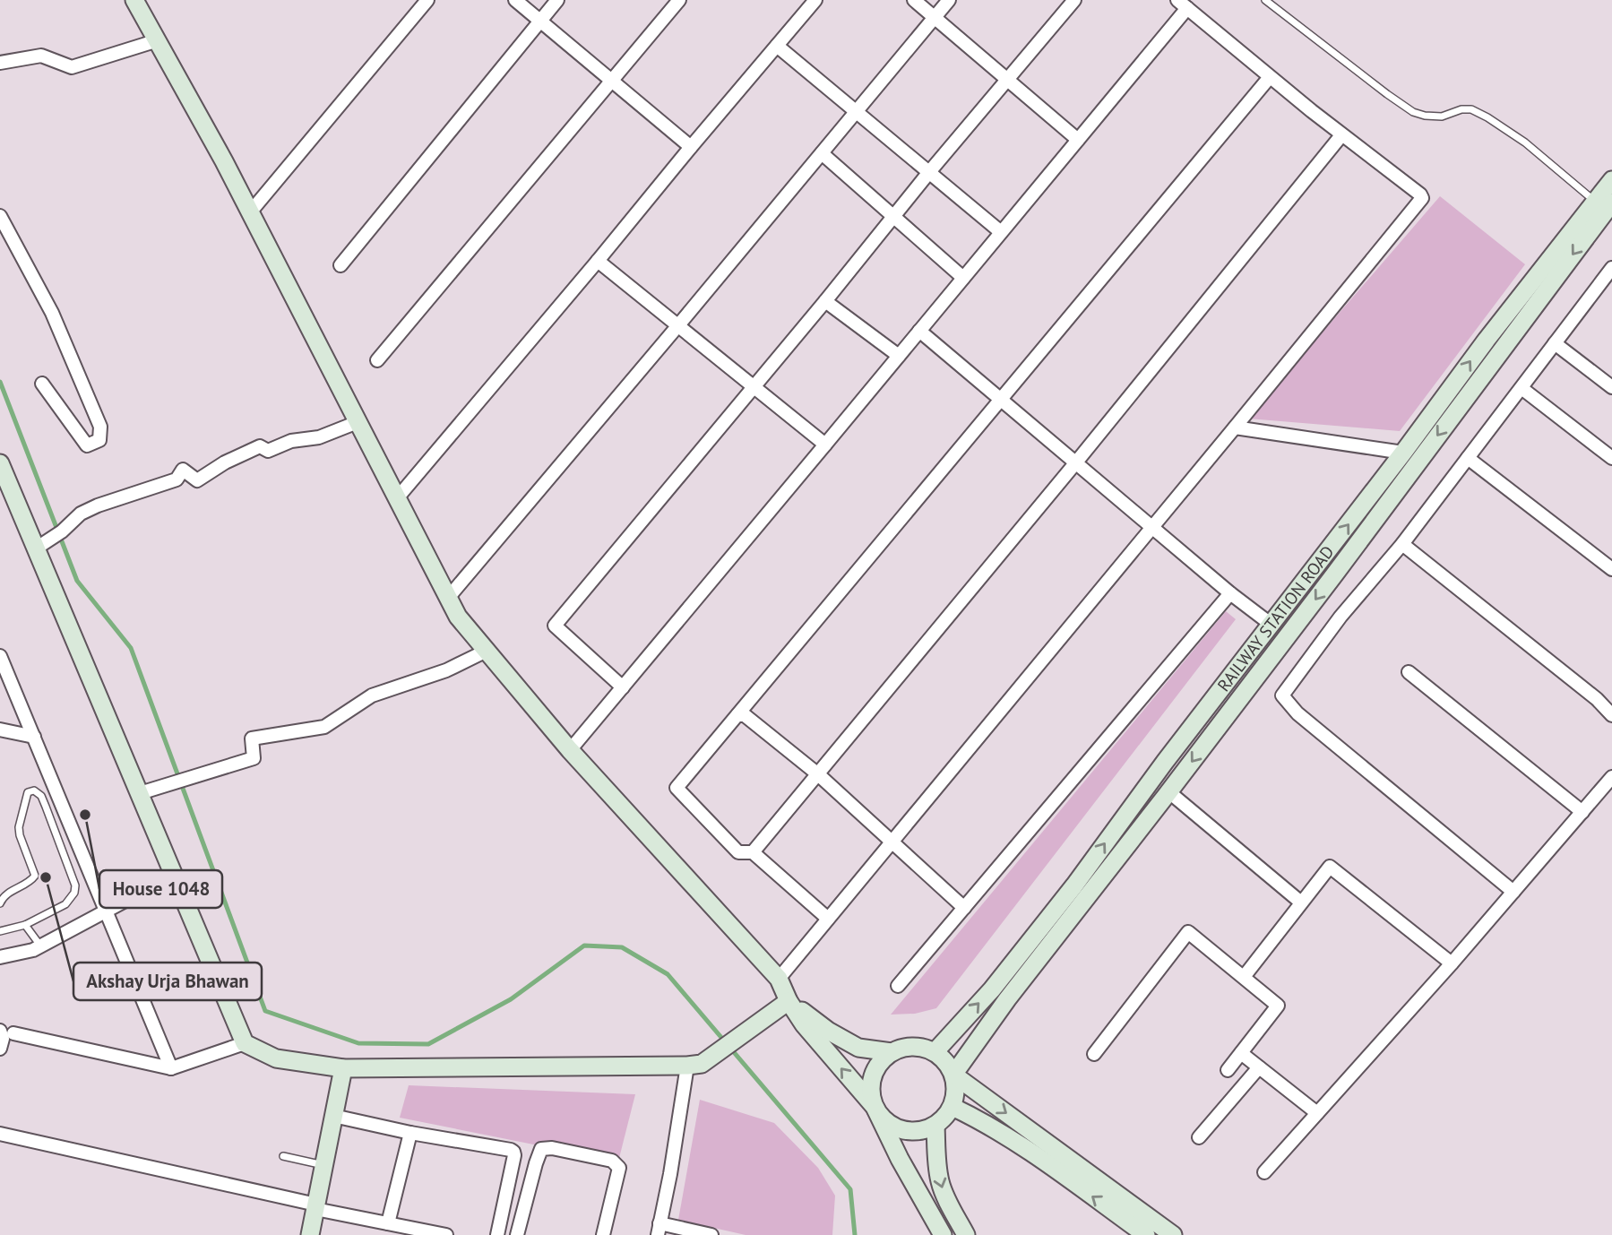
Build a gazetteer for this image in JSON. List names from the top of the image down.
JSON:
{
  "streets": {
    "street": ["RAILWAY STATION ROAD"]
  },
  "places": ["House 1048", "Akshay Urja Bhawan"]
}
